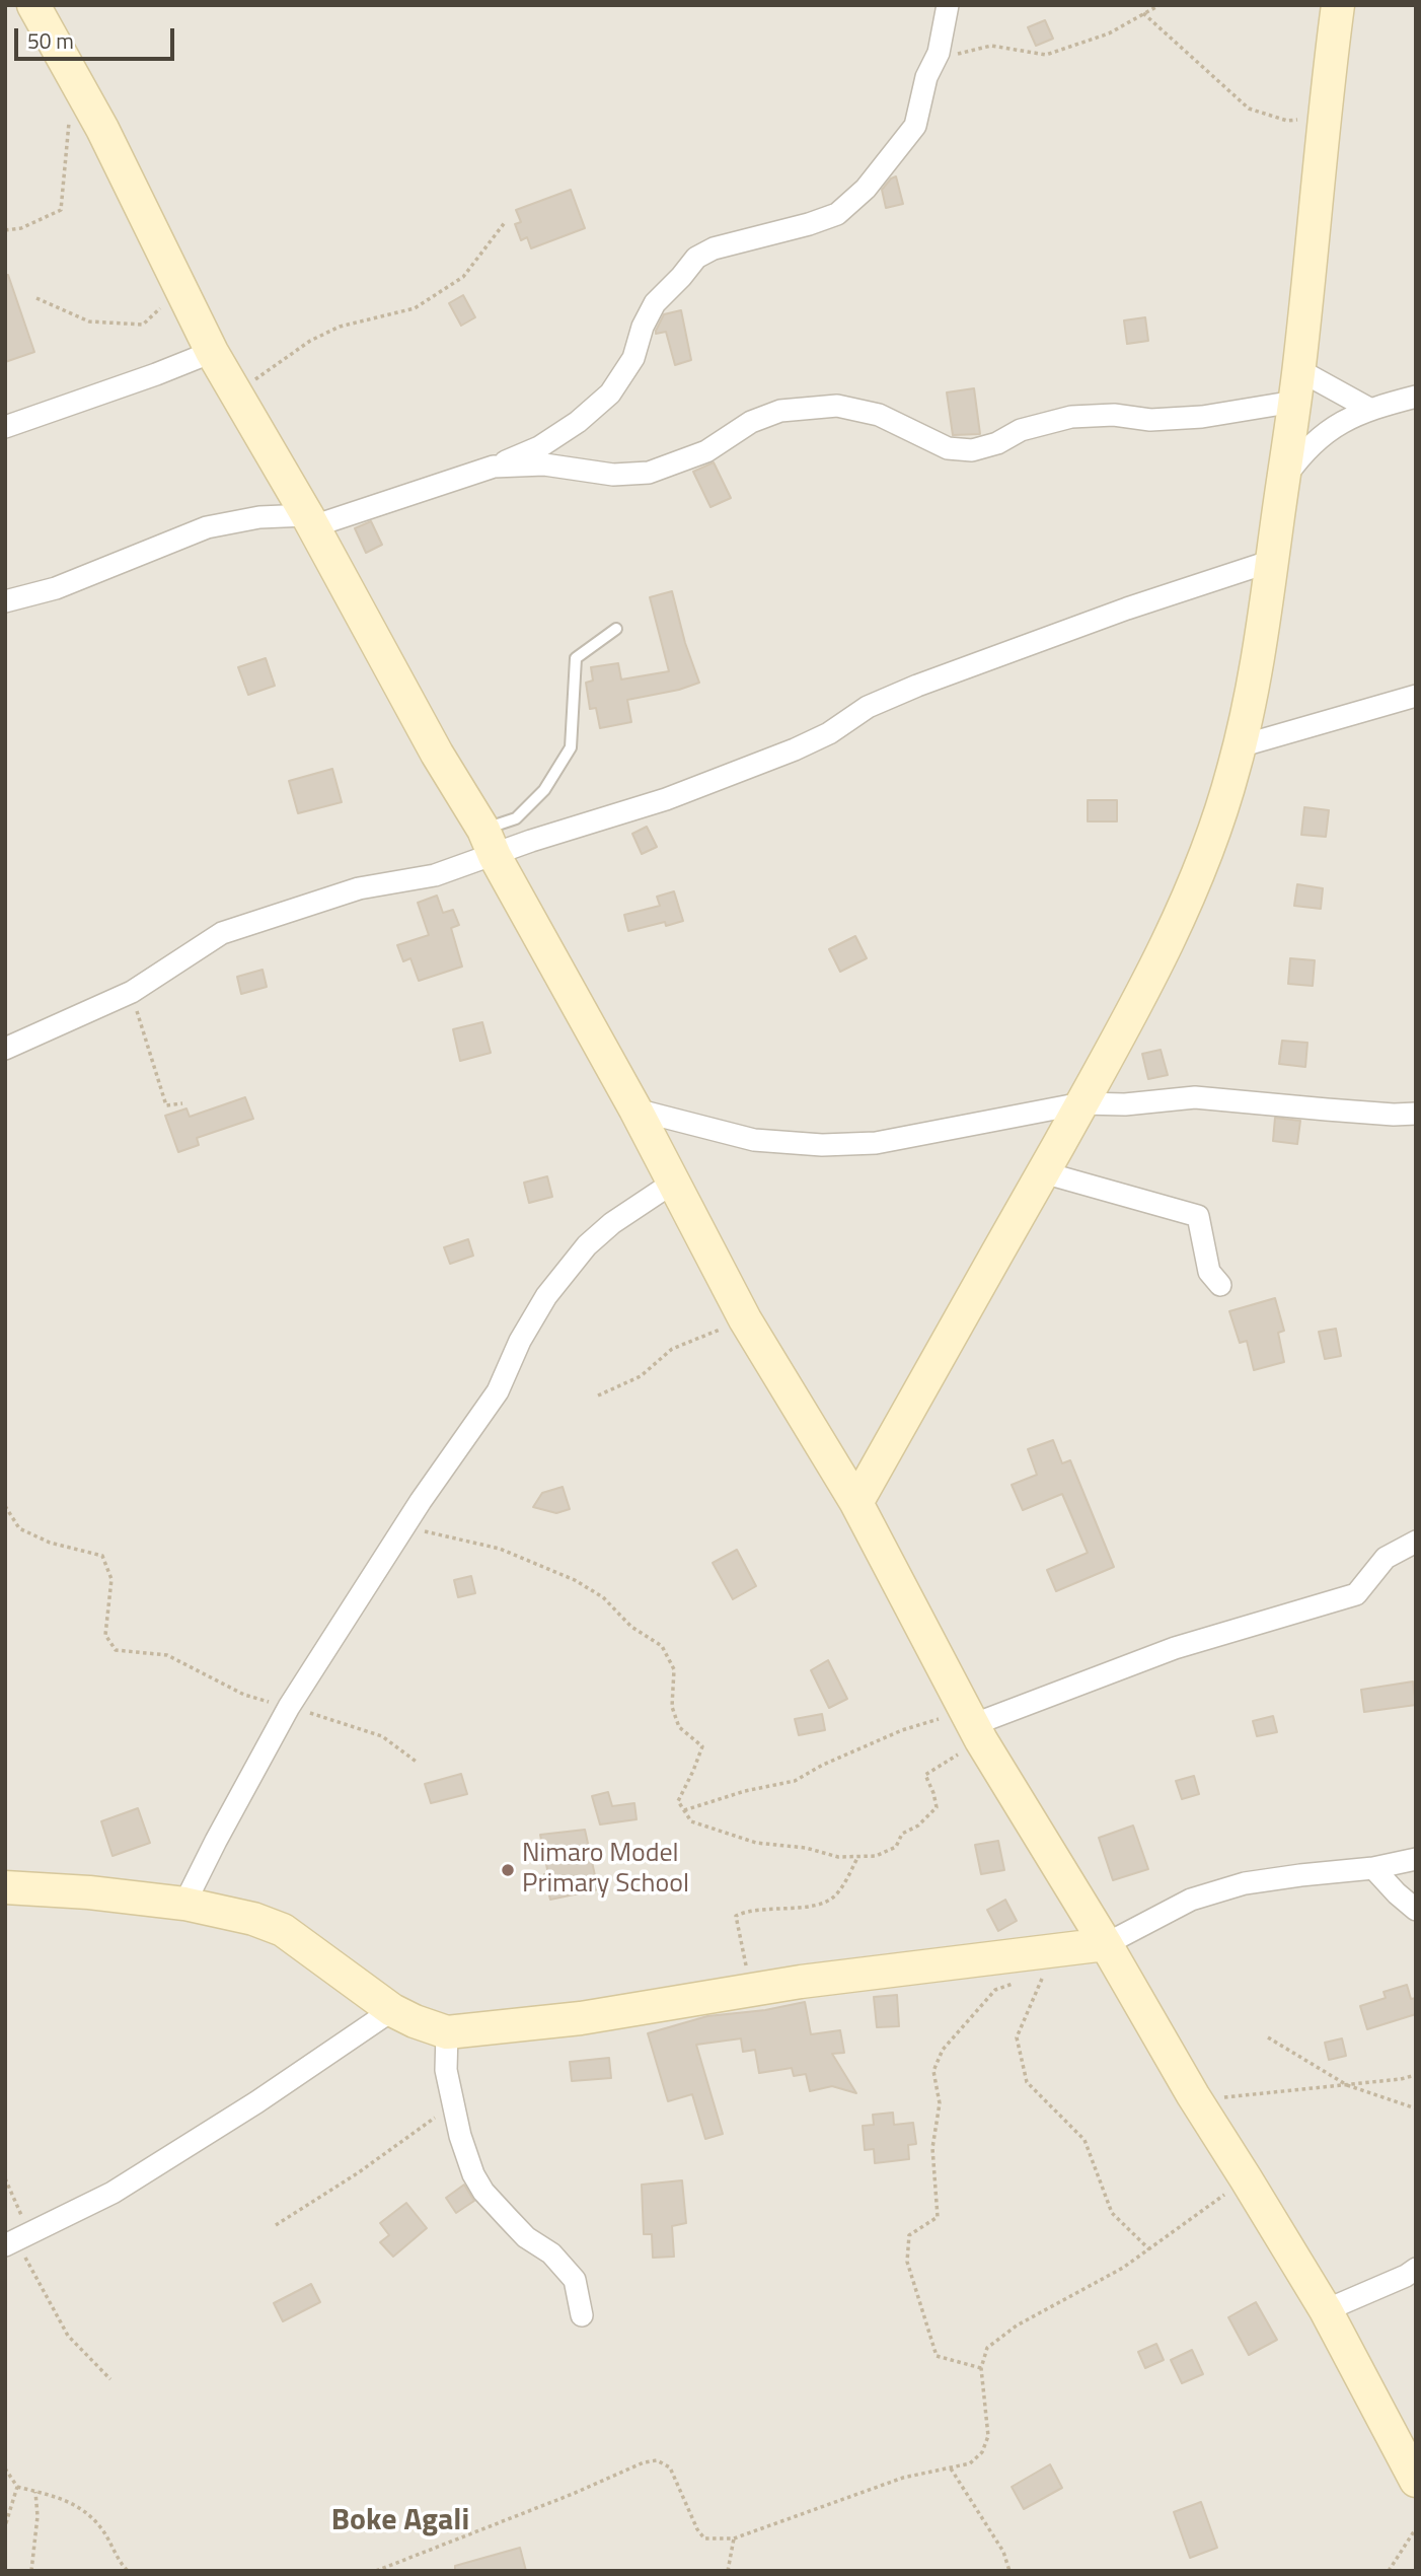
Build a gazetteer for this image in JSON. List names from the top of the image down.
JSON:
{
  "districts": ["Boke Agali"],
  "places": ["Nimaro Model Primary School"],
  "scale_bar": "50 m"
}
